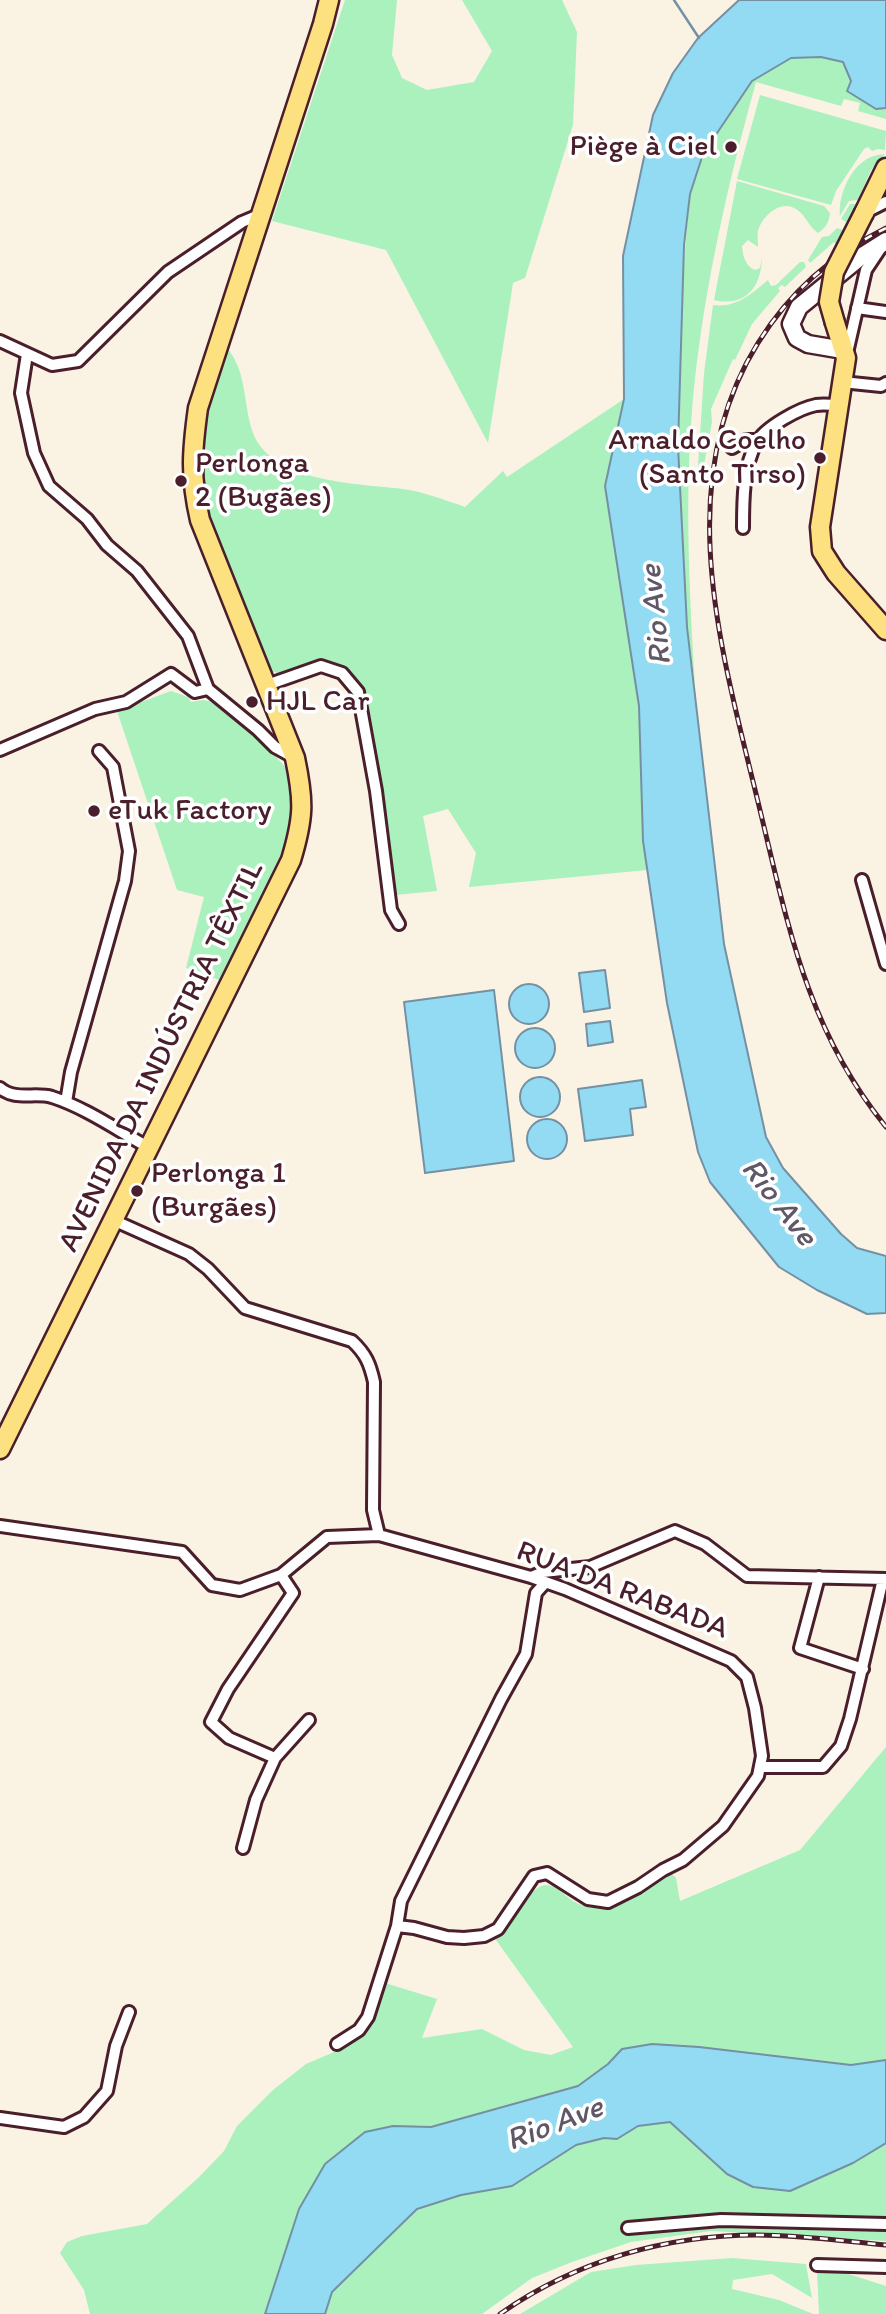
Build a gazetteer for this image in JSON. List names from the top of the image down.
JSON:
{
  "streets": {
    "main road": ["AVENIDA DA INDÚSTRIA TÊXTIL"],
    "street": ["RUA DA RABADA"]
  },
  "water": ["Rio Ave"],
  "places": [
    "Piège à Ciel",
    "Arnaldo Coelho (Santo Tirso)",
    "Perlonga 2 (Bugães)",
    "HJL Car",
    "eTuk Factory",
    "Perlonga 1 (Burgães)"
  ]
}
